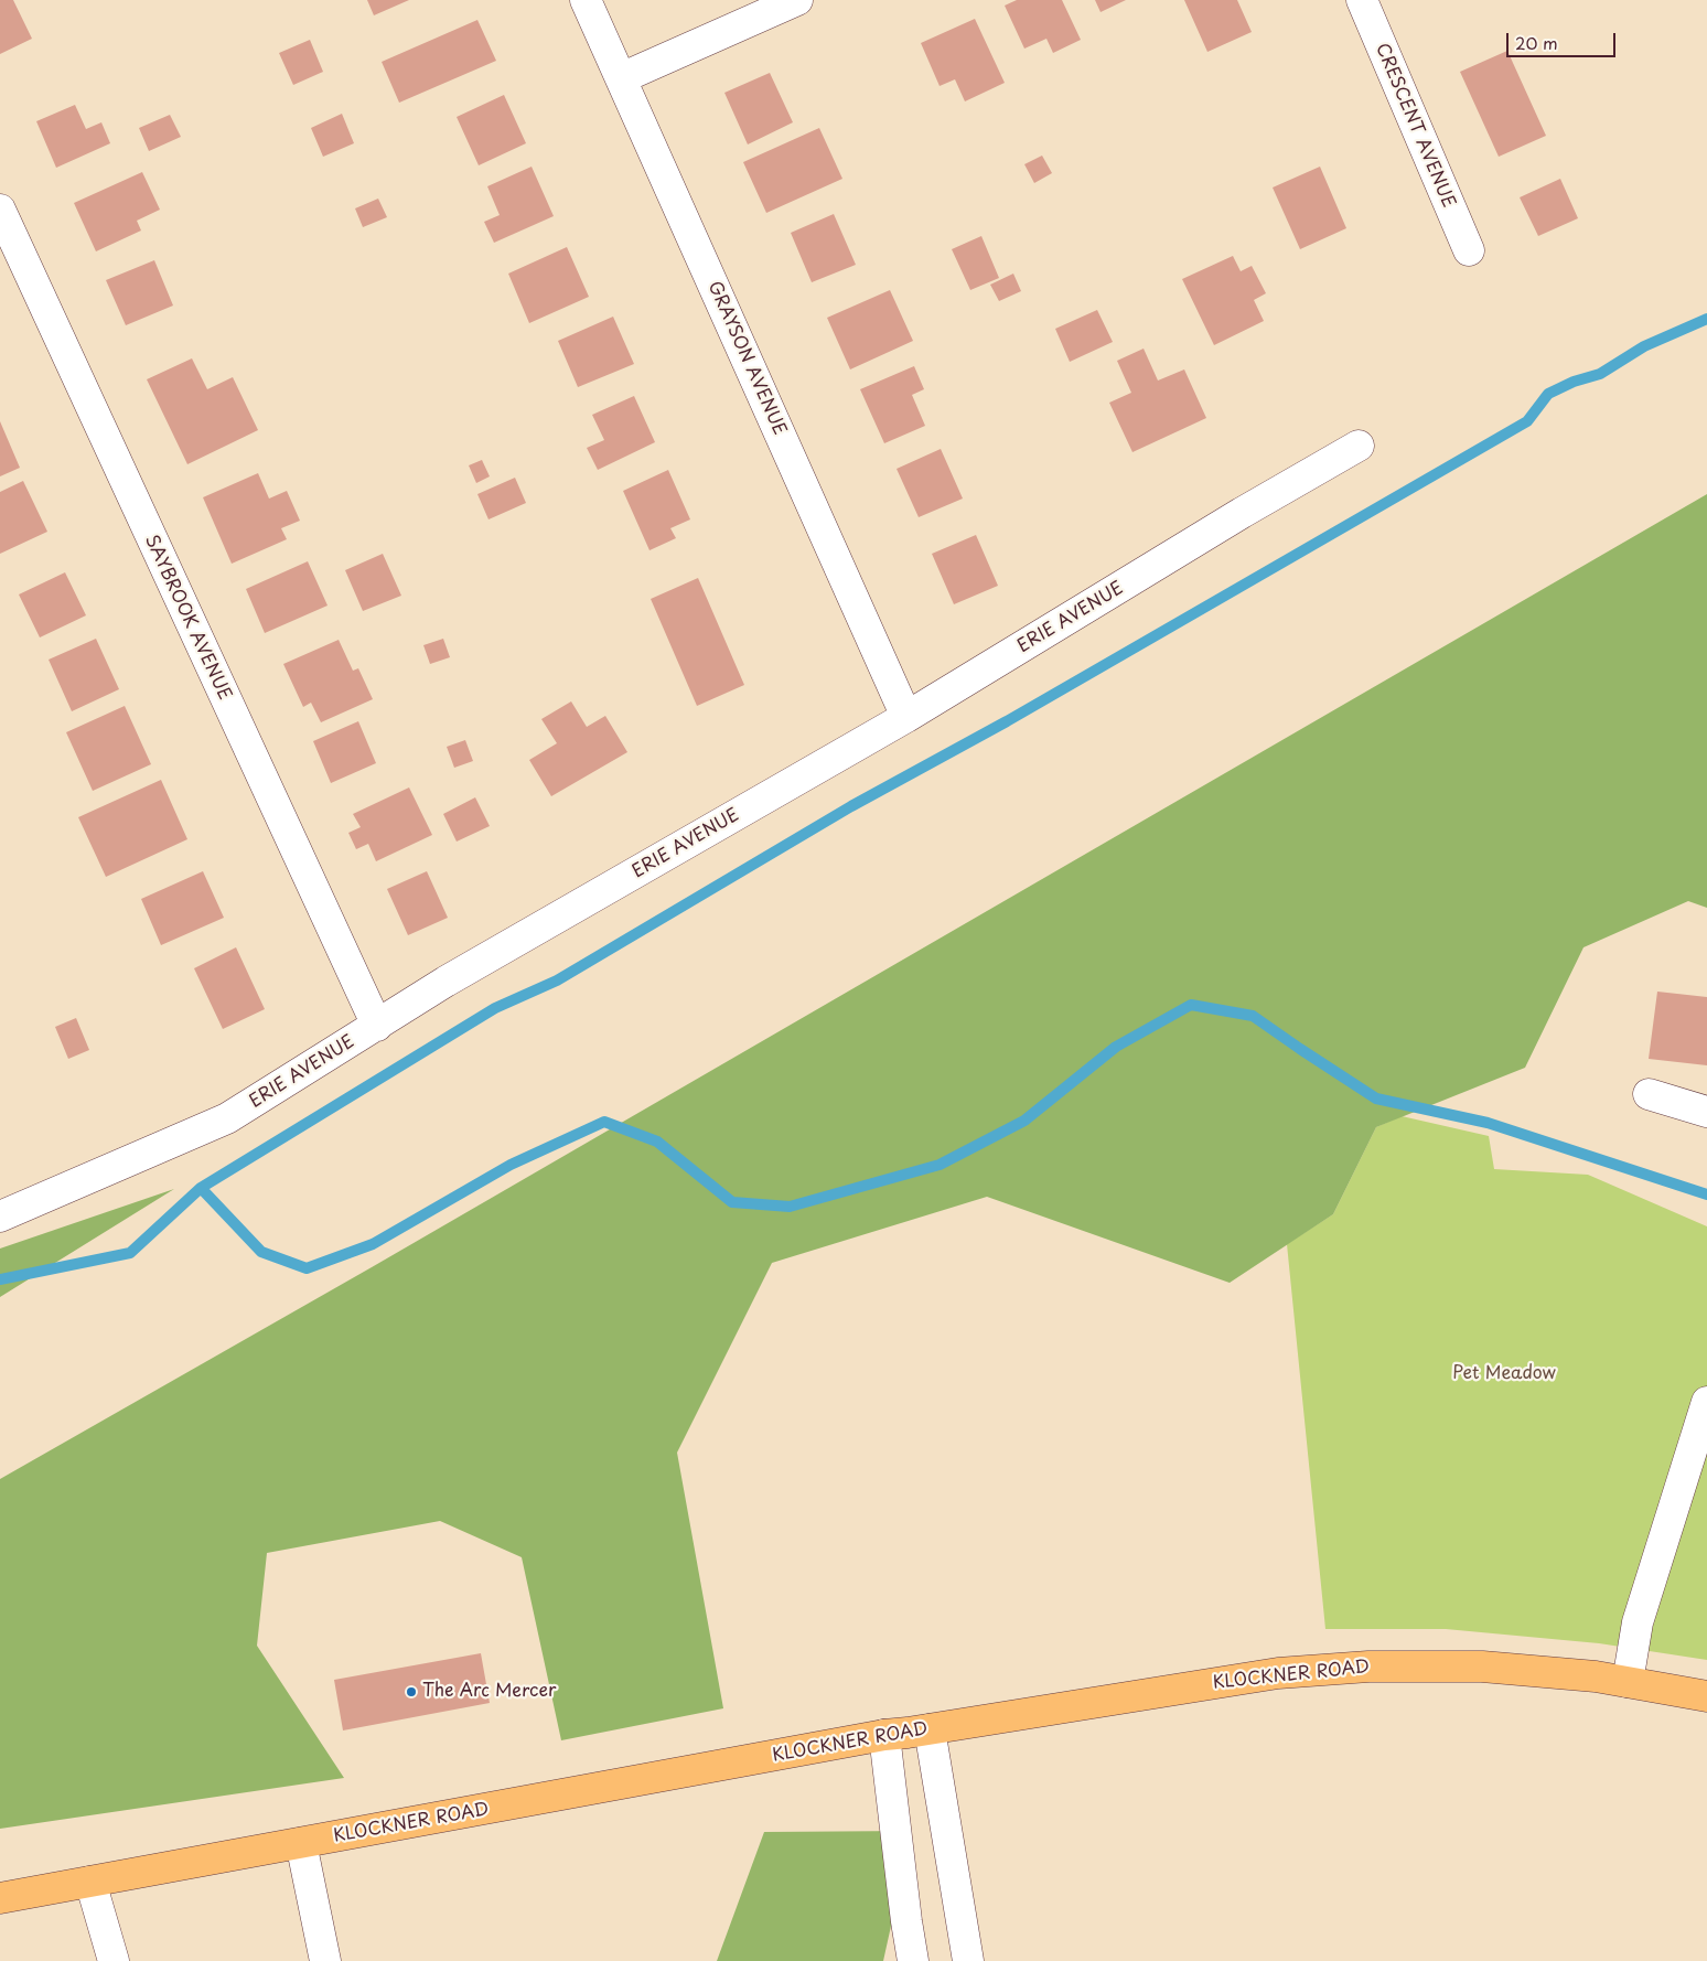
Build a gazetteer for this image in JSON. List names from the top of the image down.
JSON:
{
  "streets": {
    "main road": ["KLOCKNER ROAD"],
    "street": [
      "CRESCENT AVENUE",
      "GRAYSON AVENUE",
      "SAYBROOK AVENUE",
      "ERIE AVENUE"
    ]
  },
  "crossings": [
    ["GRAYSON AVENUE", "ERIE AVENUE"],
    ["SAYBROOK AVENUE", "ERIE AVENUE"]
  ],
  "parks": ["Pet Meadow"],
  "places": ["The Arc Mercer"],
  "scale_bar": "20 m"
}
